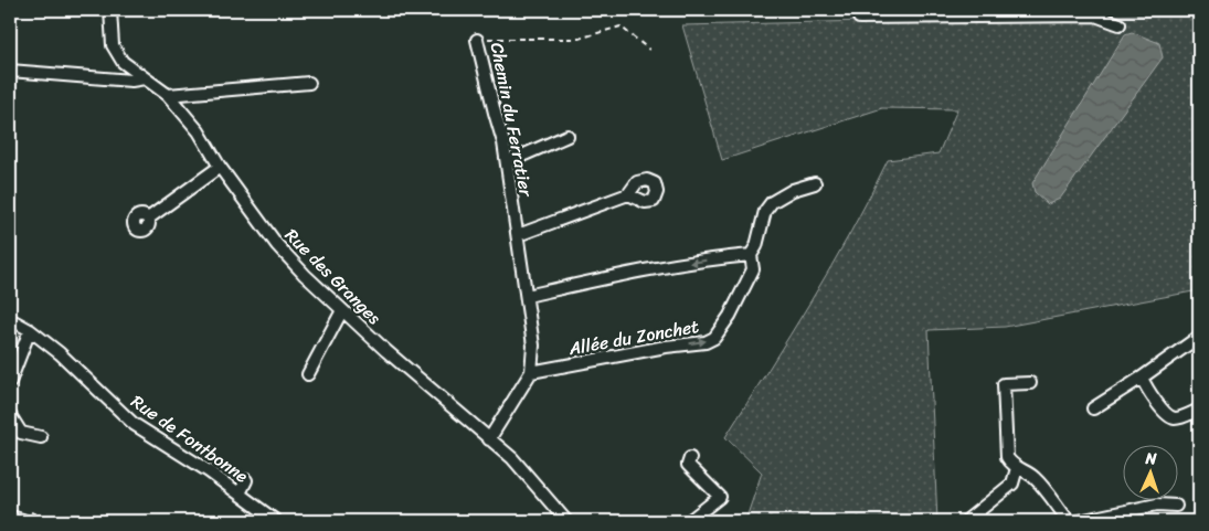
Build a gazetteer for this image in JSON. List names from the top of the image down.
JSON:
{
  "streets": {
    "street": [
      "Chemin du Ferratier",
      "Rue des Granges",
      "Allée du Zonchet",
      "Rue de Fontbonne"
    ]
  },
  "crossings": [
    ["Chemin du Ferratier", "Rue des Granges"],
    ["Chemin du Ferratier", "Allée du Zonchet"]
  ],
  "north": "top"
}
